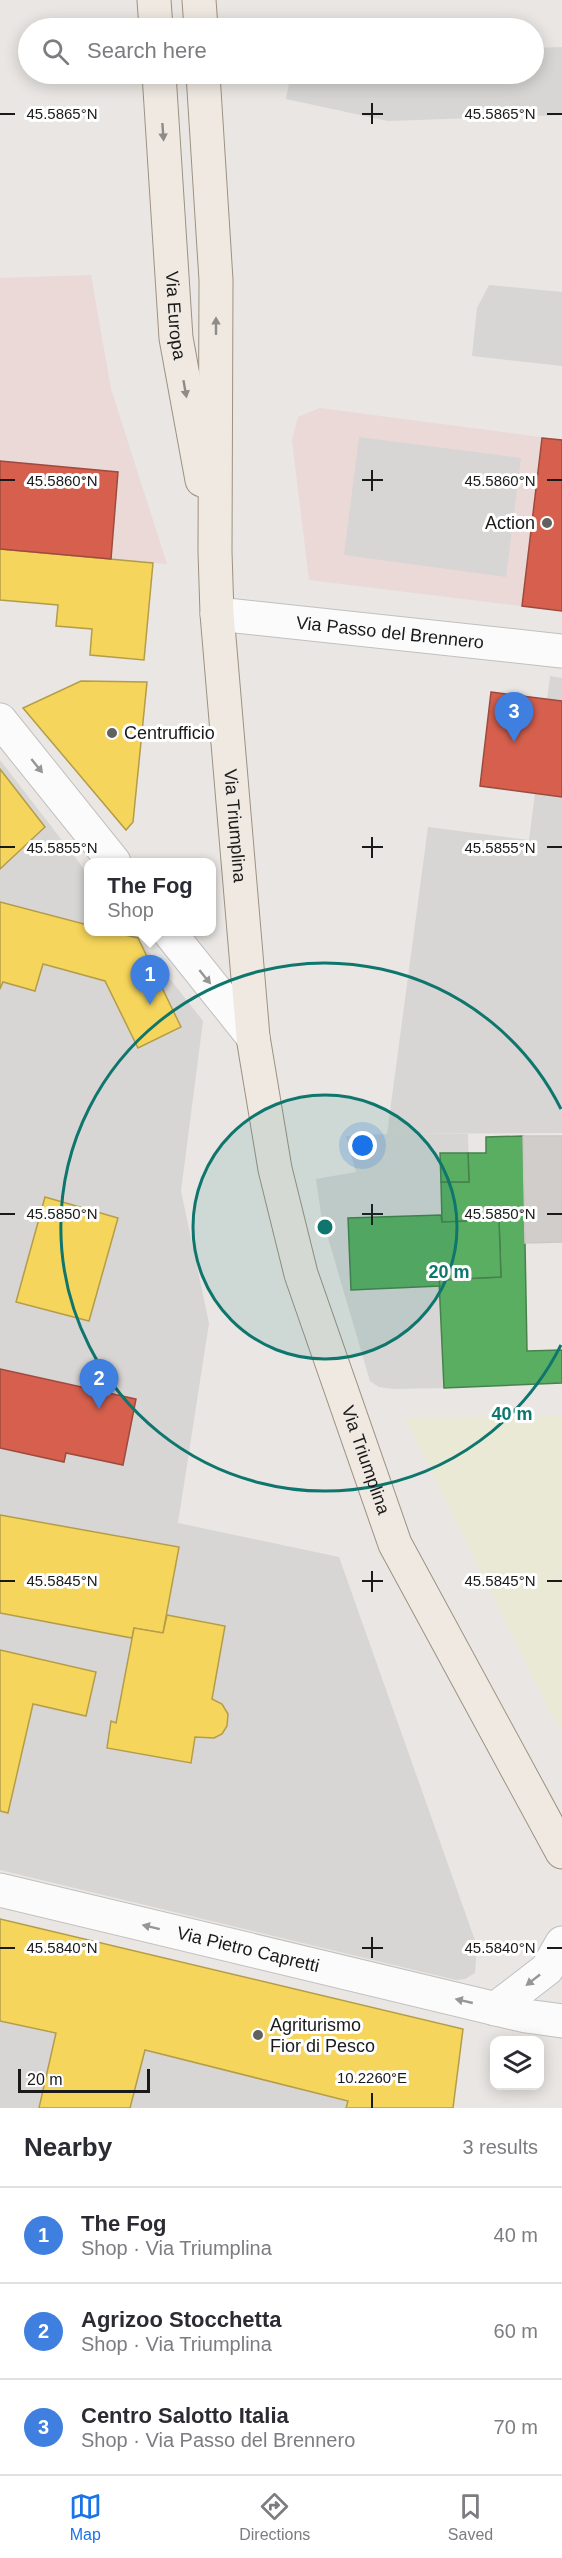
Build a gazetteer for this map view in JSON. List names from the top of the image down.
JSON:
{
  "streets": {
    "main road": ["Via Europa", "Via Triumplina"],
    "street": ["Via Passo del Brennero", "Via Pietro Capretti"]
  },
  "crossings": [
    ["Via Europa", "Via Passo del Brennero"],
    ["Via Europa", "Via Triumplina"],
    ["Via Passo del Brennero", "Via Triumplina"]
  ],
  "one_way": ["Via Pietro Capretti"],
  "places": ["Action", "Centrufficio", "Agriturismo Fior di Pesco"],
  "scale_bar": "20 m",
  "page": {
    "search": "Search here",
    "pins": ["3", "1", "2"],
    "popup": ["The Fog", "Shop"],
    "scale": "20 m",
    "heading": ["Nearby", "3 results"],
    "list": [
      {
        "mark": "1",
        "name": "The Fog",
        "note": "Shop · Via Triumplina",
        "value": "40 m"
      },
      {
        "mark": "2",
        "name": "Agrizoo Stocchetta",
        "note": "Shop · Via Triumplina",
        "value": "60 m"
      },
      {
        "mark": "3",
        "name": "Centro Salotto Italia",
        "note": "Shop · Via Passo del Brennero",
        "value": "70 m"
      }
    ],
    "nav": ["Map", "Directions", "Saved"]
  },
  "coordinates": [
    "45.5865°N",
    "45.5860°N",
    "45.5855°N",
    "45.5850°N",
    "45.5845°N",
    "45.5840°N",
    "10.2260°E"
  ],
  "rings": ["20 m", "40 m"]
}
